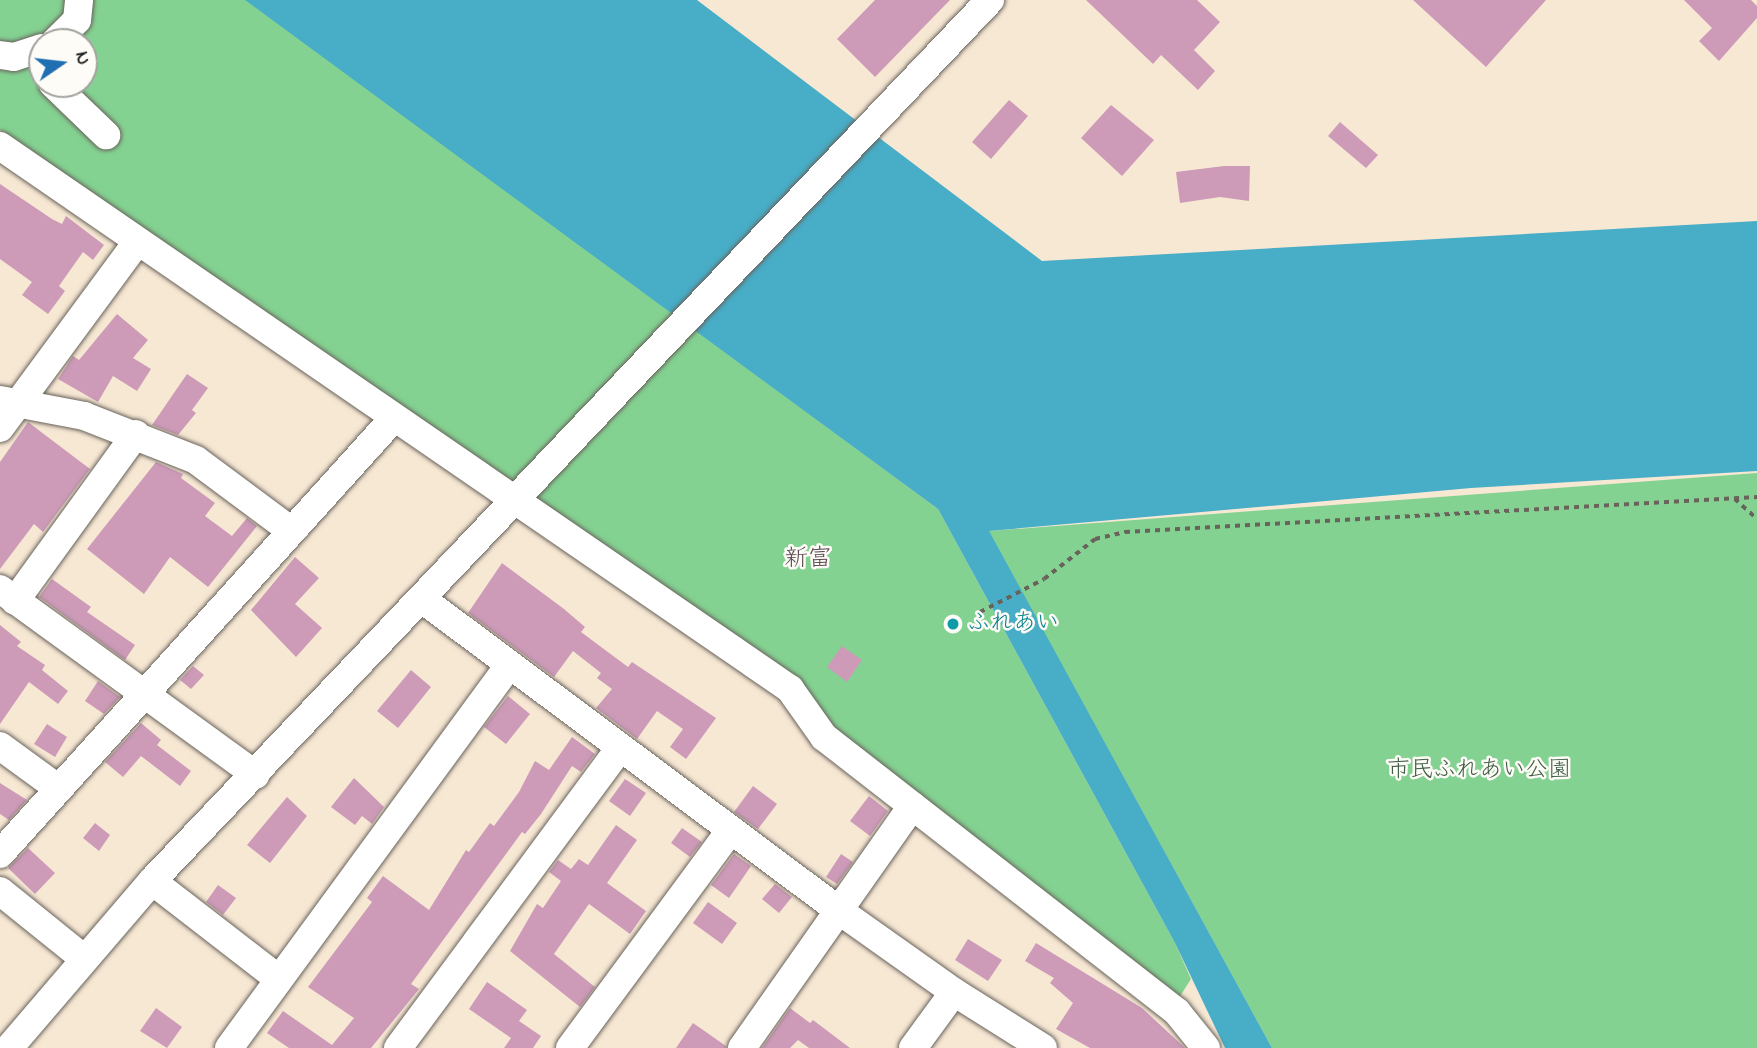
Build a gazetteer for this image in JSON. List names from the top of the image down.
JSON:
{
  "districts": ["新富"],
  "parks": ["市民ふれあい公園"],
  "places": ["ふれあい"],
  "north": "right"
}
